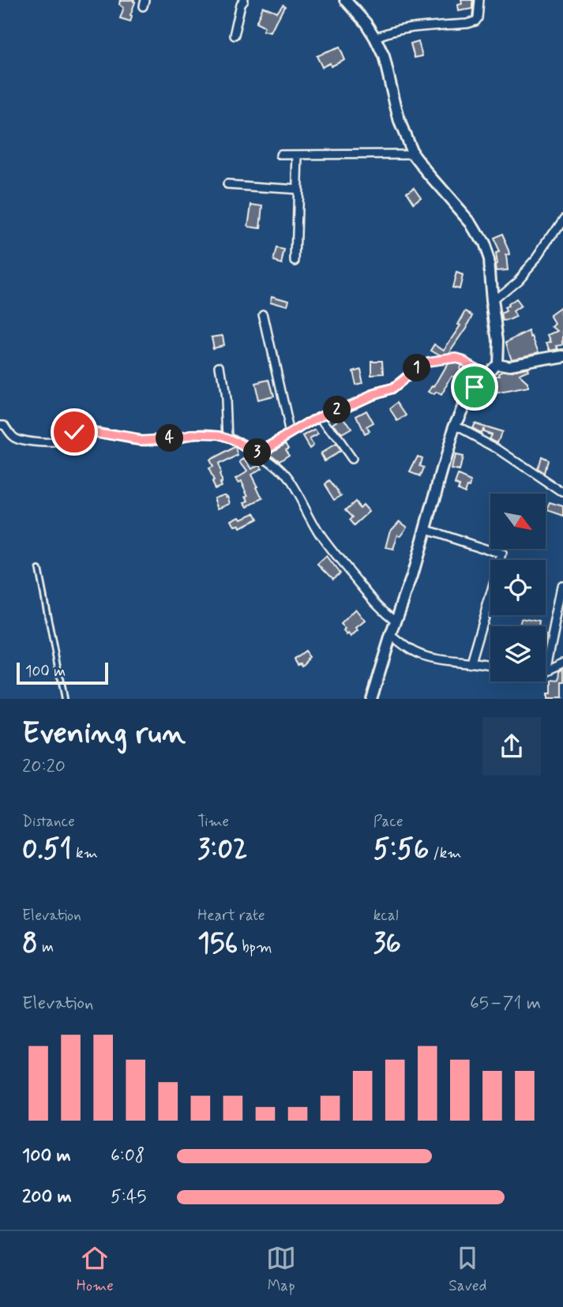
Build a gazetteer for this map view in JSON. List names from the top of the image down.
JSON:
{
  "scale_bar": "100 m",
  "north": "bottom right",
  "page": {
    "pins": [
      "1",
      "2",
      "4",
      "3"
    ],
    "scale": "100 m",
    "heading": ["Evening run", "20:20"],
    "stats": [
      ["Distance", "0.51 km"],
      ["Time", "3:02"],
      ["Pace", "5:56 /km"],
      ["Elevation", "8 m"],
      ["Heart rate", "156 bpm"],
      ["kcal", "36"]
    ],
    "chart": ["Elevation", "65–71 m"],
    "list": [
      {
        "name": "100 m",
        "note": "6:08"
      },
      {
        "name": "200 m",
        "note": "5:45"
      }
    ],
    "tabs": ["Home", "Map", "Saved"]
  }
}
